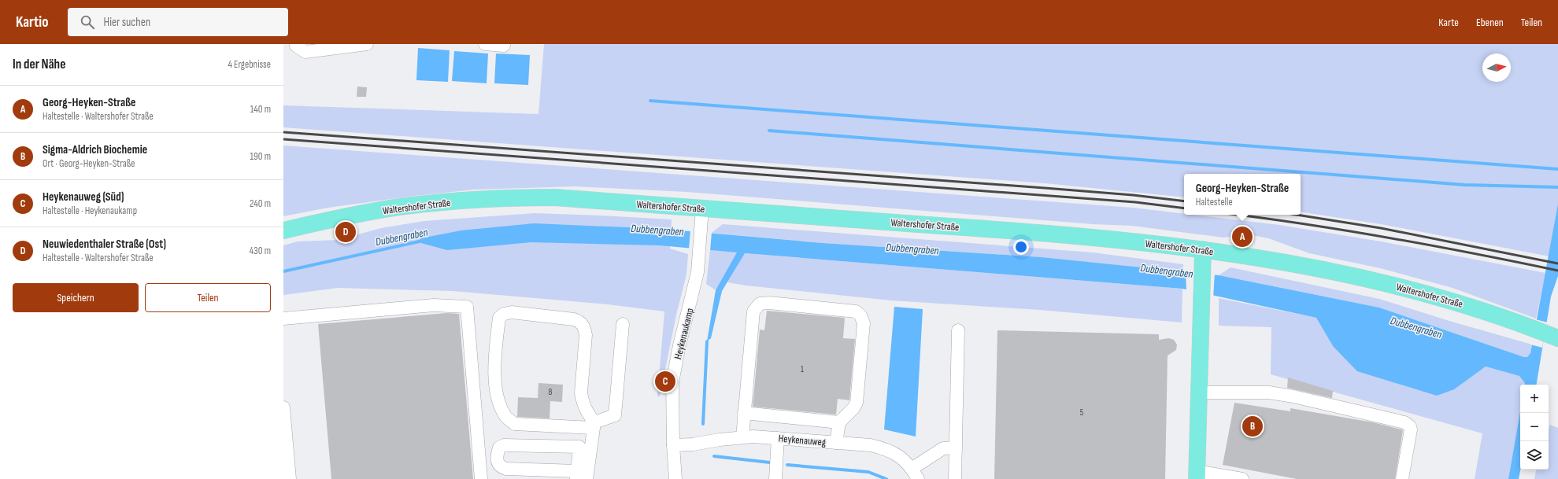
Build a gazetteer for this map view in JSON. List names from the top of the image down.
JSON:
{
  "streets": {
    "main road": ["Waltershofer Straße"],
    "street": ["Heykenaukamp", "Heykenauweg"]
  },
  "crossings": [
    ["Waltershofer Straße", "Heykenaukamp"],
    ["Heykenaukamp", "Heykenauweg"]
  ],
  "water": ["Dubbengraben"],
  "house_numbers": ["1", "8", "5"],
  "north": "right",
  "page": {
    "header": "Kartio",
    "search": "Hier suchen",
    "nav": ["Karte", "Ebenen", "Teilen"],
    "heading": ["In der Nähe", "4 Ergebnisse"],
    "list": [
      {
        "mark": "A",
        "name": "Georg-Heyken-Straße",
        "note": "Haltestelle · Waltershofer Straße",
        "value": "140 m"
      },
      {
        "mark": "B",
        "name": "Sigma-Aldrich Biochemie",
        "note": "Ort · Georg-Heyken-Straße",
        "value": "190 m"
      },
      {
        "mark": "C",
        "name": "Heykenauweg (Süd)",
        "note": "Haltestelle · Heykenaukamp",
        "value": "240 m"
      },
      {
        "mark": "D",
        "name": "Neuwiedenthaler Straße (Ost)",
        "note": "Haltestelle · Waltershofer Straße",
        "value": "430 m"
      }
    ],
    "popup": ["Georg-Heyken-Straße", "Haltestelle"],
    "pins": [
      "D",
      "A",
      "C",
      "B"
    ],
    "buttons": ["Speichern", "Teilen"],
    "map_buttons": ["+", "−"]
  }
}
